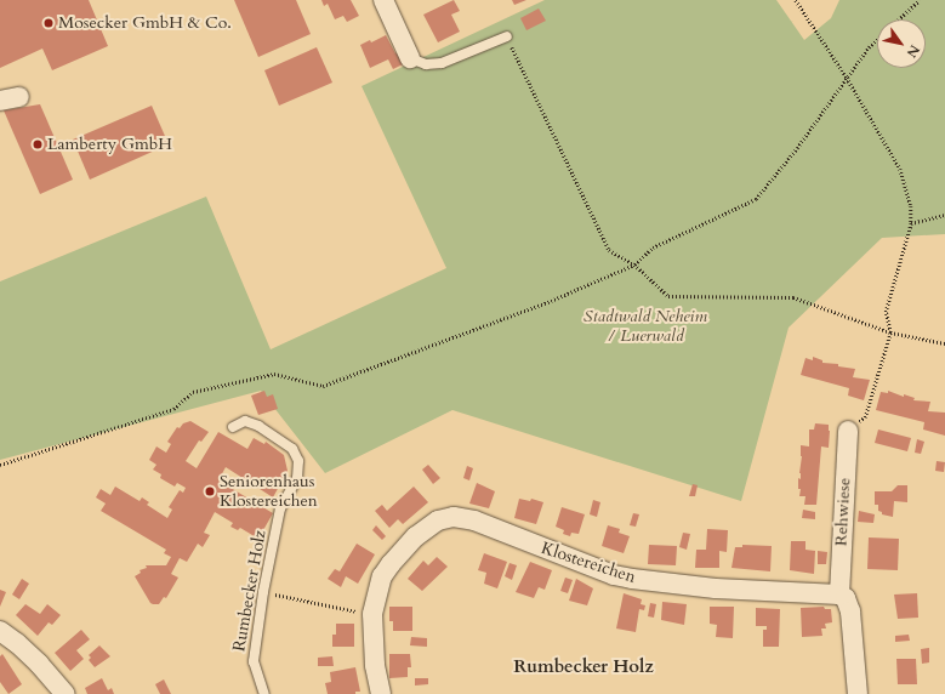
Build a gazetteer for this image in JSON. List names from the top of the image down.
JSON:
{
  "streets": {
    "street": ["Rehwiese", "Klostereichen"],
    "lane": ["Rumbecker Holz"]
  },
  "crossings": [
    ["Rehwiese", "Klostereichen"]
  ],
  "districts": ["Rumbecker Holz"],
  "parks": ["Stadtwald Neheim / Luerwald"],
  "places": ["Mosecker GmbH & Co.", "Lamberty GmbH", "Seniorenhaus Klostereichen"],
  "north": "bottom right"
}
